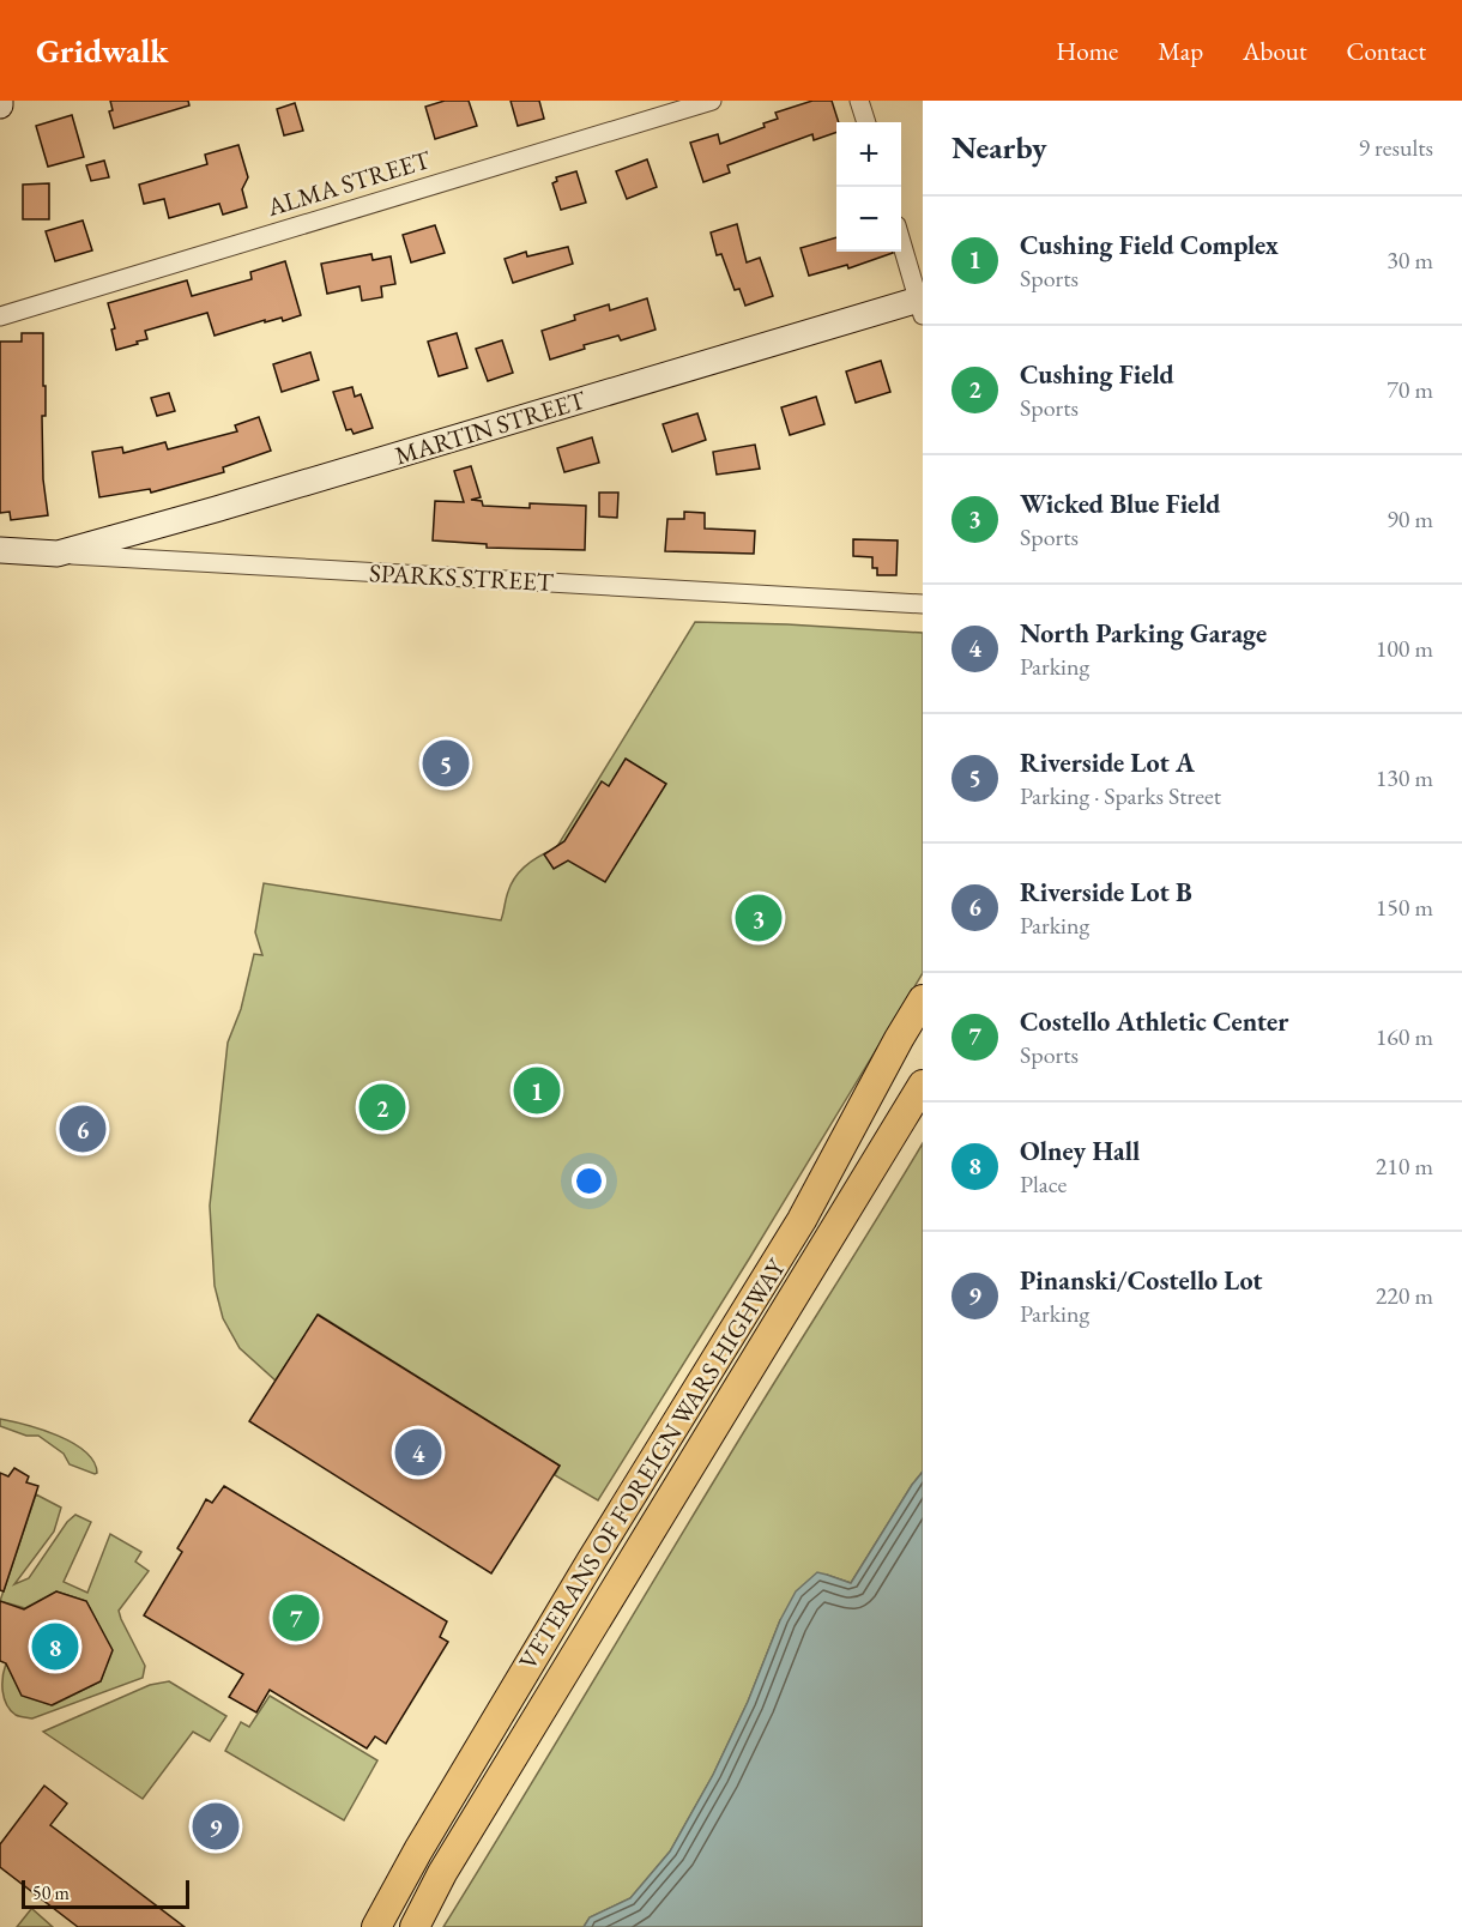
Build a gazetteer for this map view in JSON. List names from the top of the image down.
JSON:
{
  "streets": {
    "main road": ["VETERANS OF FOREIGN WARS HIGHWAY"],
    "street": ["ALMA STREET", "MARTIN STREET", "SPARKS STREET"]
  },
  "crossings": [
    ["MARTIN STREET", "SPARKS STREET"]
  ],
  "scale_bar": "50 m",
  "page": {
    "header": "Gridwalk",
    "nav": [
      "Home",
      "Map",
      "About",
      "Contact"
    ],
    "heading": ["Nearby", "9 results"],
    "map_buttons": ["+", "−"],
    "list": [
      {
        "mark": "1",
        "name": "Cushing Field Complex",
        "note": "Sports",
        "value": "30 m"
      },
      {
        "mark": "2",
        "name": "Cushing Field",
        "note": "Sports",
        "value": "70 m"
      },
      {
        "mark": "3",
        "name": "Wicked Blue Field",
        "note": "Sports",
        "value": "90 m"
      },
      {
        "mark": "4",
        "name": "North Parking Garage",
        "note": "Parking",
        "value": "100 m"
      },
      {
        "mark": "5",
        "name": "Riverside Lot A",
        "note": "Parking · Sparks Street",
        "value": "130 m"
      },
      {
        "mark": "6",
        "name": "Riverside Lot B",
        "note": "Parking",
        "value": "150 m"
      },
      {
        "mark": "7",
        "name": "Costello Athletic Center",
        "note": "Sports",
        "value": "160 m"
      },
      {
        "mark": "8",
        "name": "Olney Hall",
        "note": "Place",
        "value": "210 m"
      },
      {
        "mark": "9",
        "name": "Pinanski/Costello Lot",
        "note": "Parking",
        "value": "220 m"
      }
    ],
    "pins": [
      "5",
      "3",
      "1",
      "2",
      "6",
      "4",
      "7",
      "8",
      "9"
    ],
    "scale": "50 m"
  }
}
